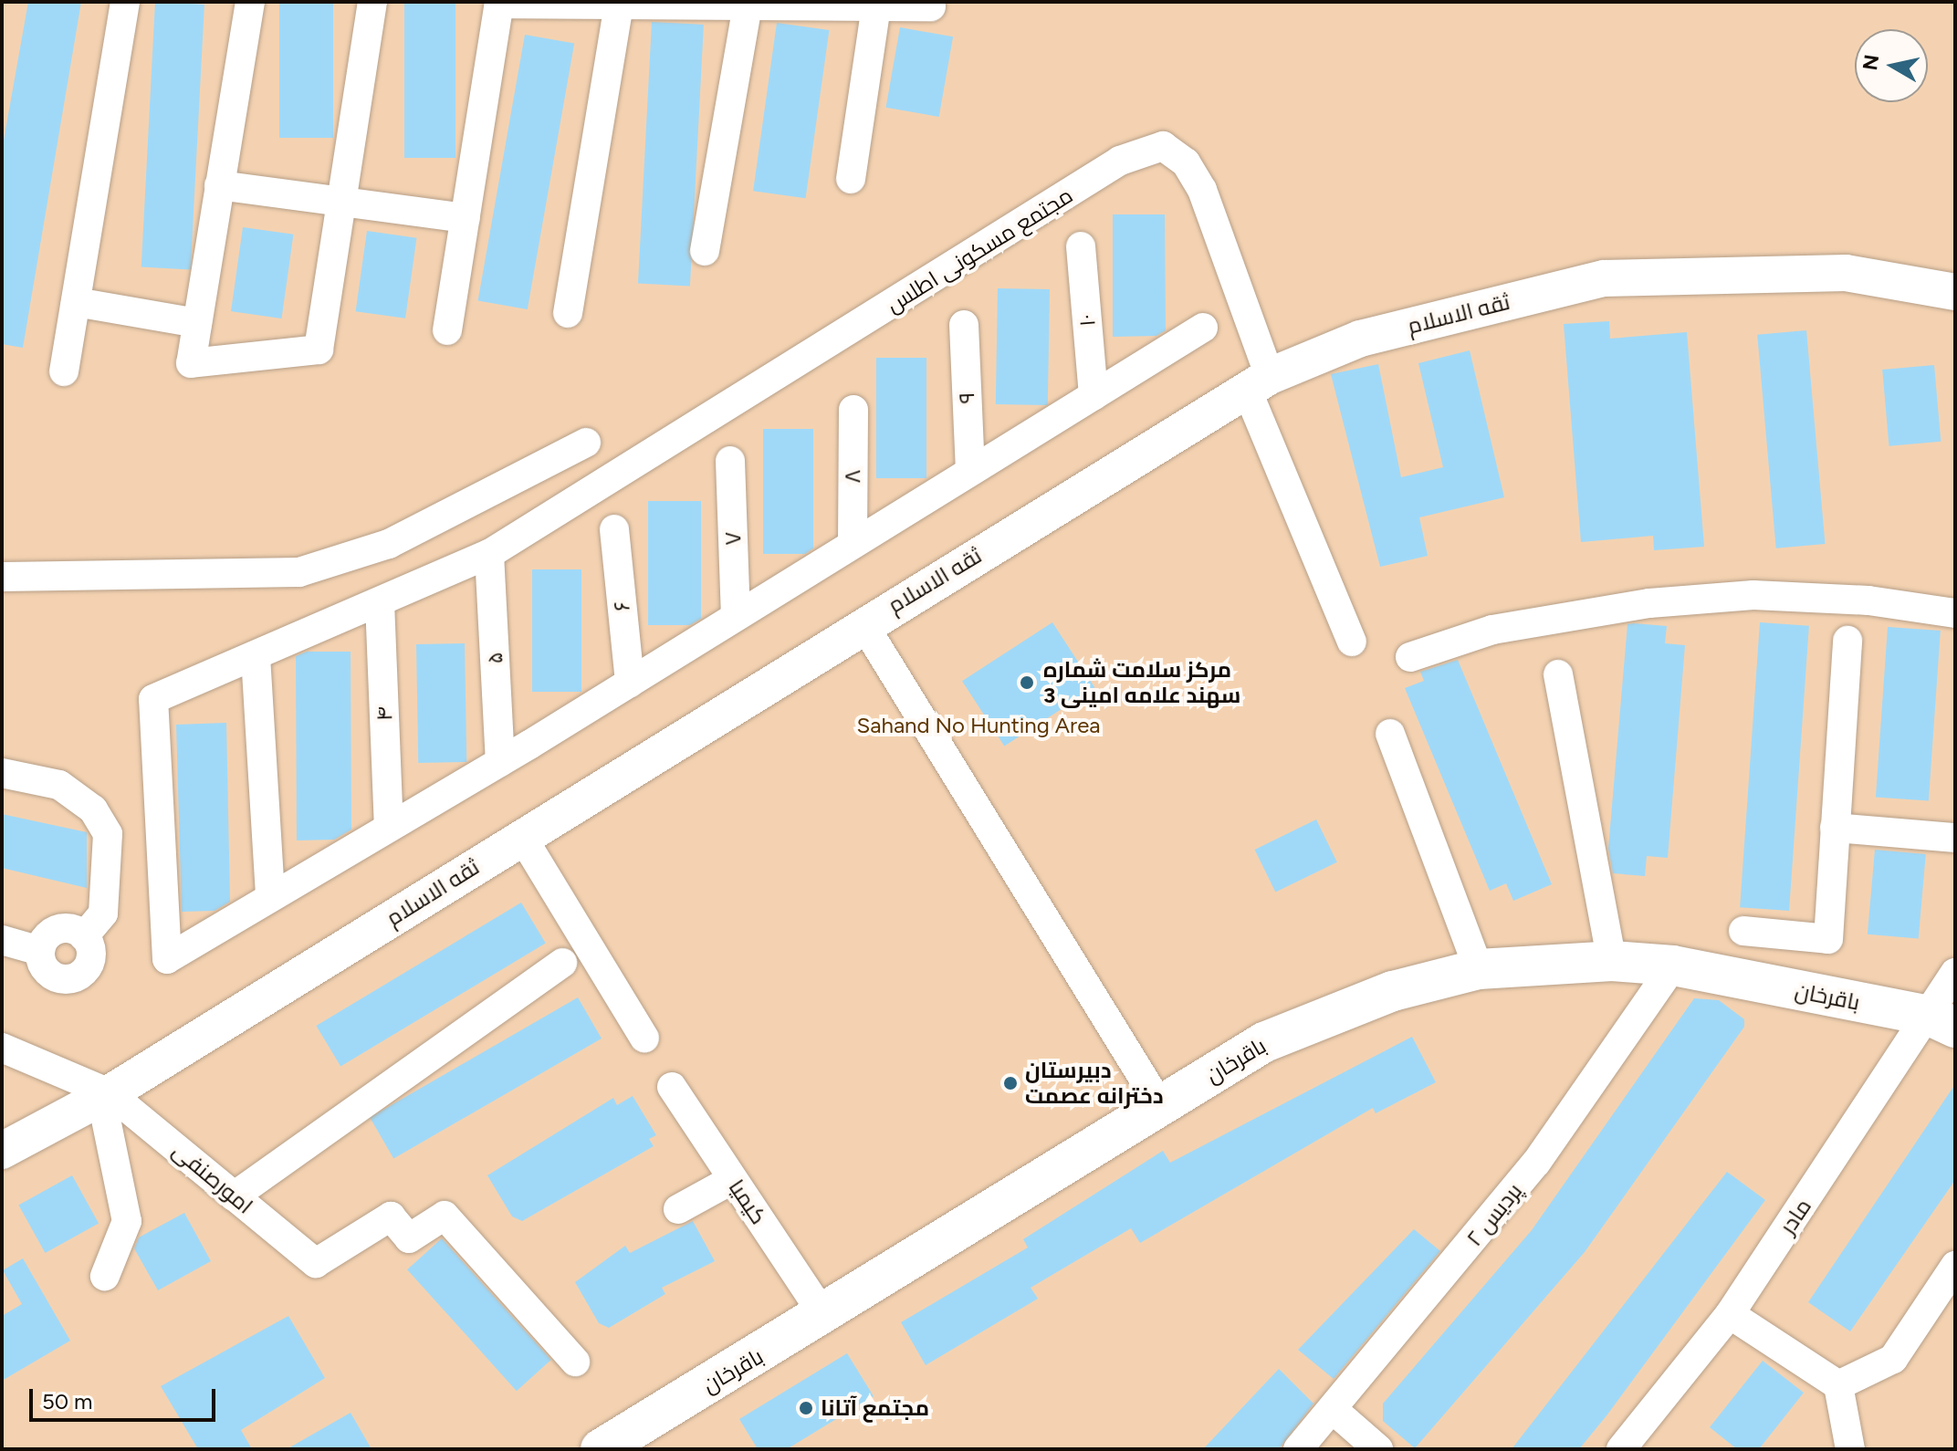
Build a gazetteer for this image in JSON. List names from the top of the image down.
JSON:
{
  "streets": {
    "main road": ["باقرخان"],
    "street": [
      "مجتمع مسکونی اطلس",
      "ثقه الاسلام",
      "۱۰",
      "۹",
      "۸",
      "۷",
      "۶",
      "۵",
      "۴",
      "امورصنفی",
      "کیمیا",
      "پردیس ۲",
      "مادر"
    ]
  },
  "crossings": [
    ["مجتمع مسکونی اطلس", "ثقه الاسلام"],
    ["مجتمع مسکونی اطلس", "۵"],
    ["ثقه الاسلام", "امورصنفی"],
    ["باقرخان", "کیمیا"],
    ["باقرخان", "پردیس ۲"],
    ["باقرخان", "مادر"]
  ],
  "parks": ["Sahand No Hunting Area"],
  "places": ["مرکز سلامت شماره 3 سهند علامه امینی", "دبیرستان دخترانه عصمت", "مجتمع آتانا"],
  "scale_bar": "50 m",
  "north": "left"
}
